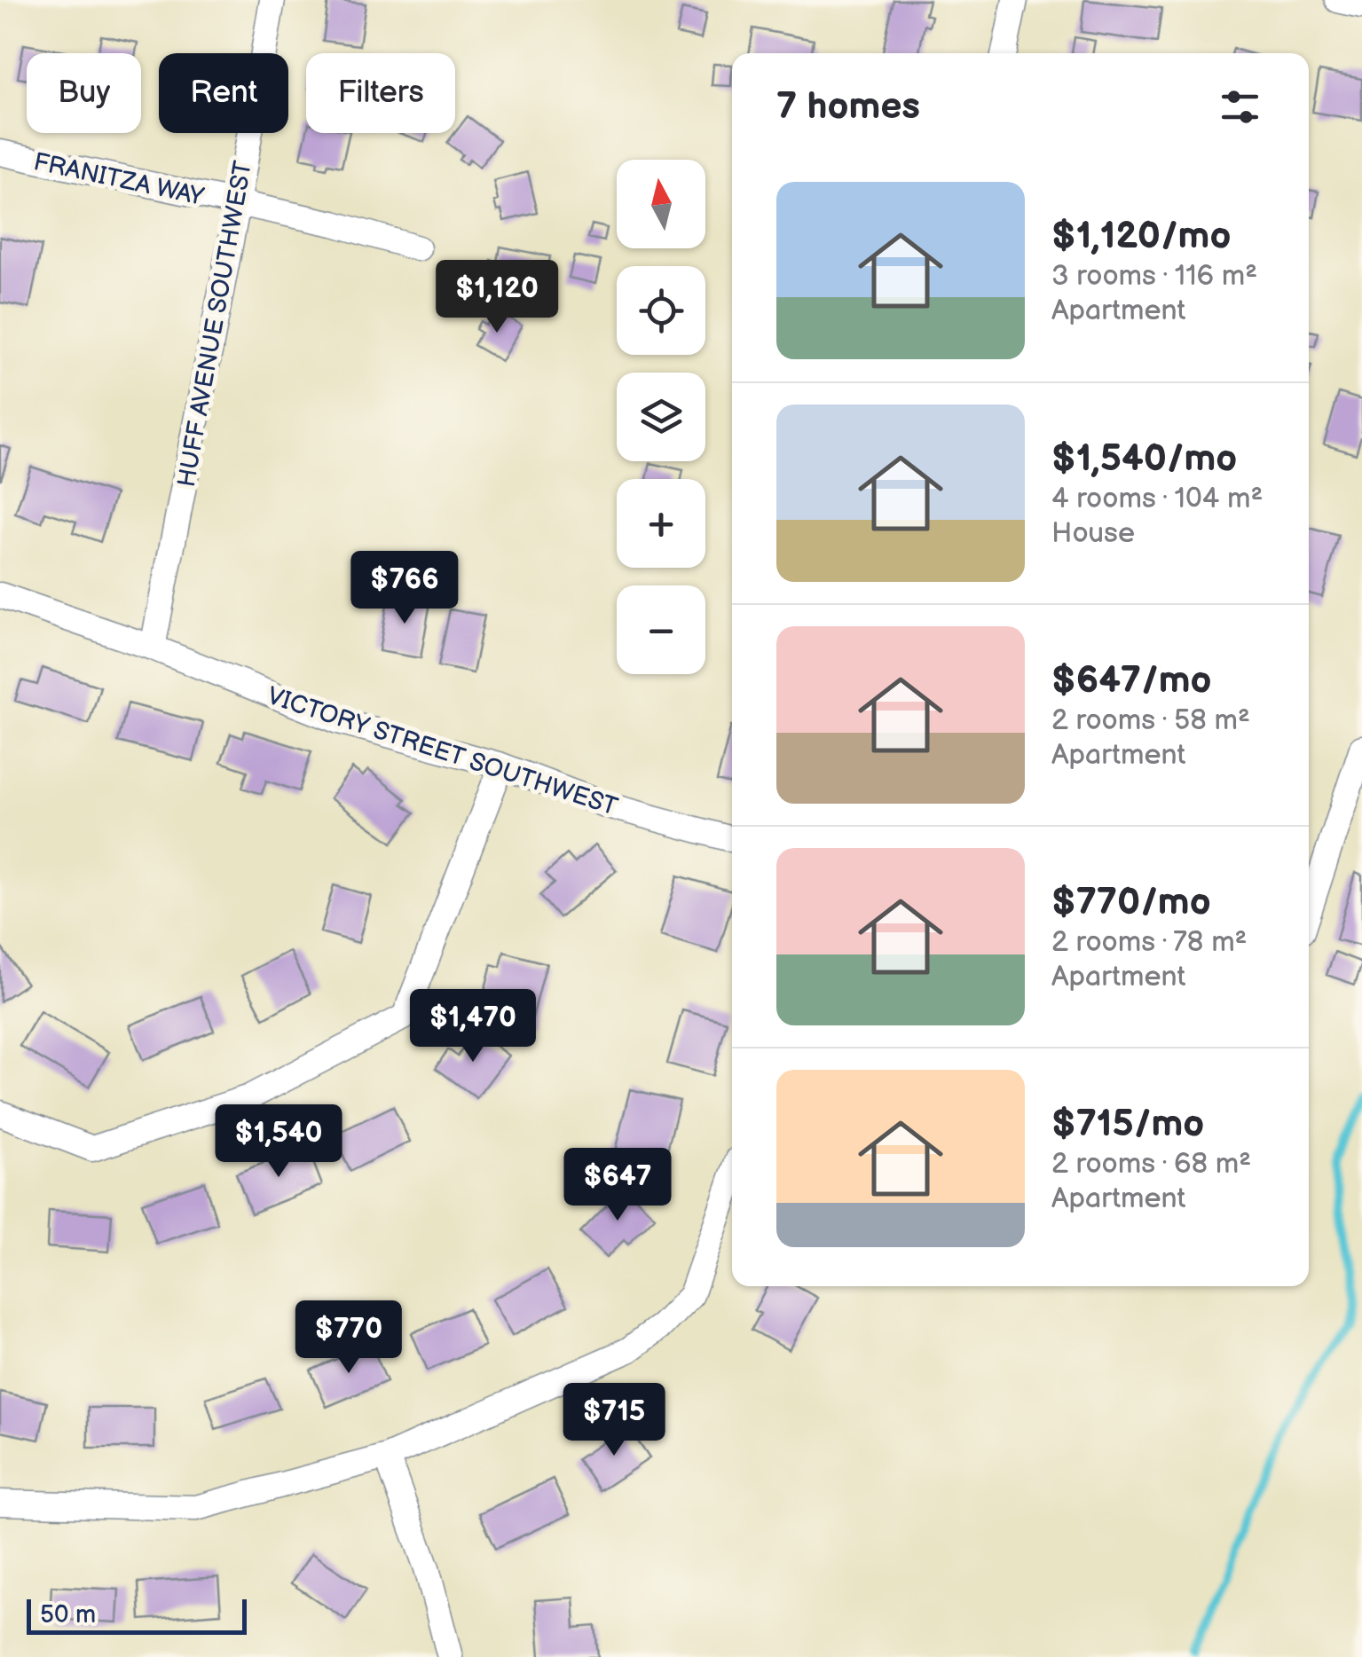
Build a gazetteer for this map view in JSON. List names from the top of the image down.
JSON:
{
  "streets": {
    "street": ["FRANITZA WAY", "HUFF AVENUE SOUTHWEST", "VICTORY STREET SOUTHWEST"]
  },
  "crossings": [
    ["FRANITZA WAY", "HUFF AVENUE SOUTHWEST"],
    ["HUFF AVENUE SOUTHWEST", "VICTORY STREET SOUTHWEST"]
  ],
  "scale_bar": "50 m",
  "north": "top",
  "page": {
    "chip": ["Buy", "Rent", "Filters"],
    "heading": "7 homes",
    "map_buttons": ["+", "−"],
    "list": [
      {
        "name": "$1,120/mo",
        "note": "3 rooms · 116 m² · Apartment"
      },
      {
        "name": "$1,540/mo",
        "note": "4 rooms · 104 m² · House"
      },
      {
        "name": "$647/mo",
        "note": "2 rooms · 58 m² · Apartment"
      },
      {
        "name": "$770/mo",
        "note": "2 rooms · 78 m² · Apartment"
      },
      {
        "name": "$715/mo",
        "note": "2 rooms · 68 m² · Apartment"
      }
    ],
    "price": [
      "$1,120",
      "$766",
      "$1,470",
      "$1,540",
      "$647",
      "$770",
      "$715"
    ],
    "scale": "50 m"
  }
}
